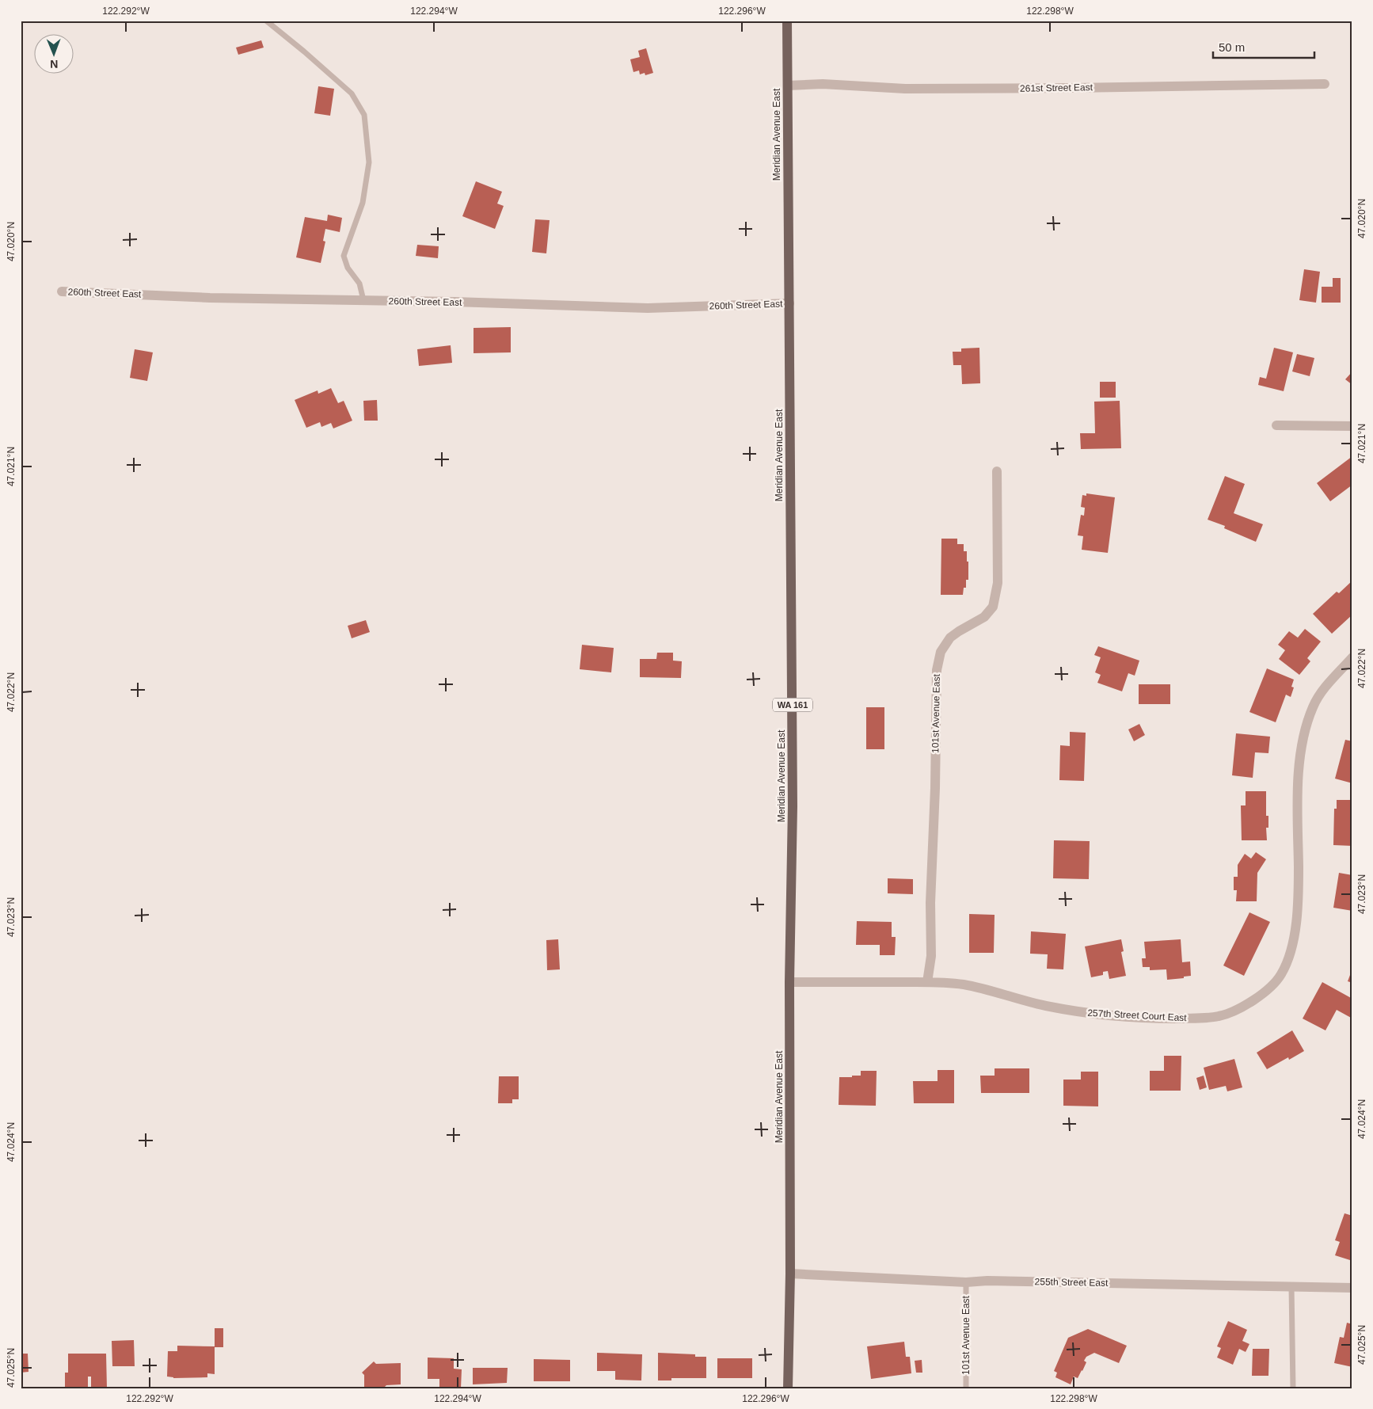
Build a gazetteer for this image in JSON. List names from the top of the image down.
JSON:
{
  "streets": {
    "main road": ["Meridian Avenue East", "WA 161"],
    "street": [
      "261st Street East",
      "260th Street East",
      "101st Avenue East",
      "257th Street Court East",
      "255th Street East"
    ]
  },
  "crossings": [
    ["261st Street East", "Meridian Avenue East"],
    ["Meridian Avenue East", "260th Street East"],
    ["Meridian Avenue East", "257th Street Court East"],
    ["Meridian Avenue East", "255th Street East"],
    ["101st Avenue East", "257th Street Court East"],
    ["101st Avenue East", "255th Street East"]
  ],
  "scale_bar": "50 m",
  "north": "bottom",
  "coordinates": [
    "122.292°W",
    "122.294°W",
    "122.296°W",
    "122.298°W",
    "47.020°N",
    "47.021°N",
    "47.022°N",
    "47.023°N",
    "47.024°N",
    "47.025°N"
  ]
}
